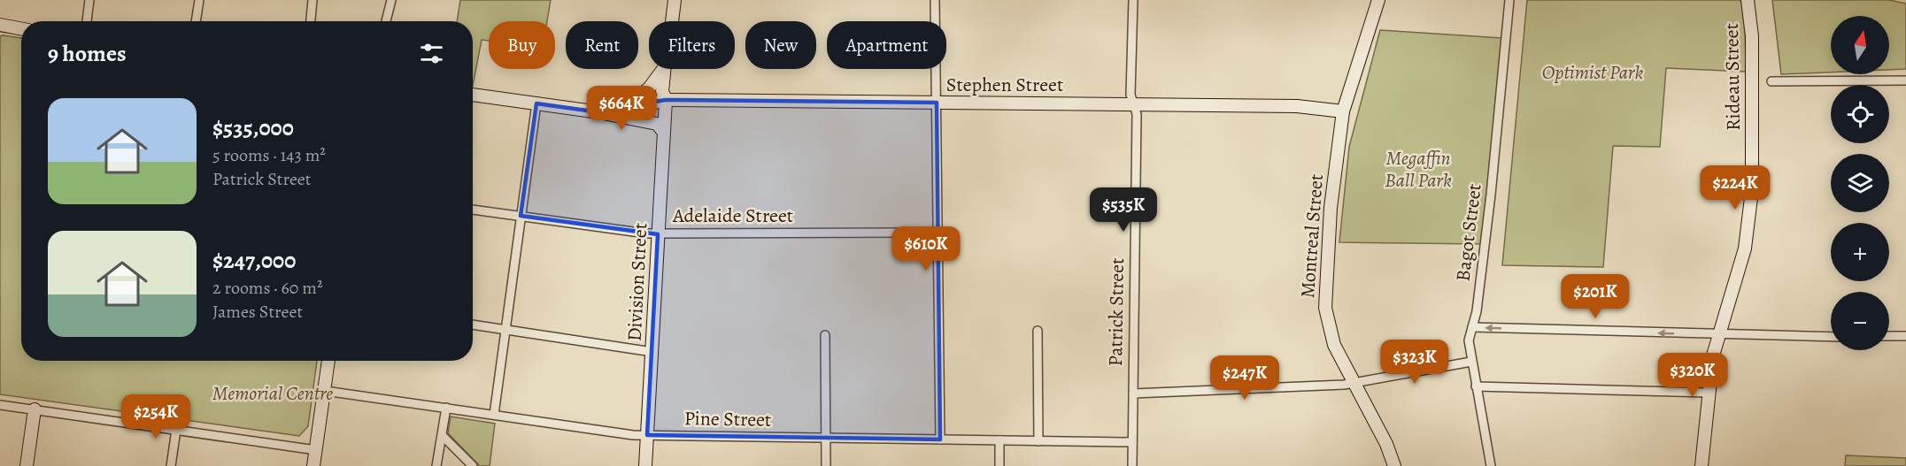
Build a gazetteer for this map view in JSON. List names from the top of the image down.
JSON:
{
  "streets": {
    "main road": [
      "Rideau Street",
      "Stephen Street",
      "Montreal Street",
      "Division Street"
    ],
    "street": [
      "Adelaide Street",
      "Bagot Street",
      "Patrick Street",
      "Pine Street"
    ]
  },
  "crossings": [
    ["Stephen Street", "Montreal Street"],
    ["Stephen Street", "Division Street"],
    ["Stephen Street", "Patrick Street"],
    ["Adelaide Street", "Division Street"],
    ["Division Street", "Pine Street"],
    ["Patrick Street", "Pine Street"]
  ],
  "parks": ["Optimist Park", "Megaffin Ball Park", "Memorial Centre"],
  "north": "top",
  "page": {
    "map_buttons": ["+", "−"],
    "chip": [
      "Buy",
      "Rent",
      "Filters",
      "New",
      "Apartment"
    ],
    "heading": "9 homes",
    "list": [
      {
        "name": "$535,000",
        "note": "5 rooms · 143 m² · Patrick Street"
      },
      {
        "name": "$247,000",
        "note": "2 rooms · 60 m² · James Street"
      }
    ],
    "price": [
      "$664K",
      "$224K",
      "$535K",
      "$610K",
      "$201K",
      "$323K",
      "$320K",
      "$247K",
      "$254K"
    ]
  }
}
